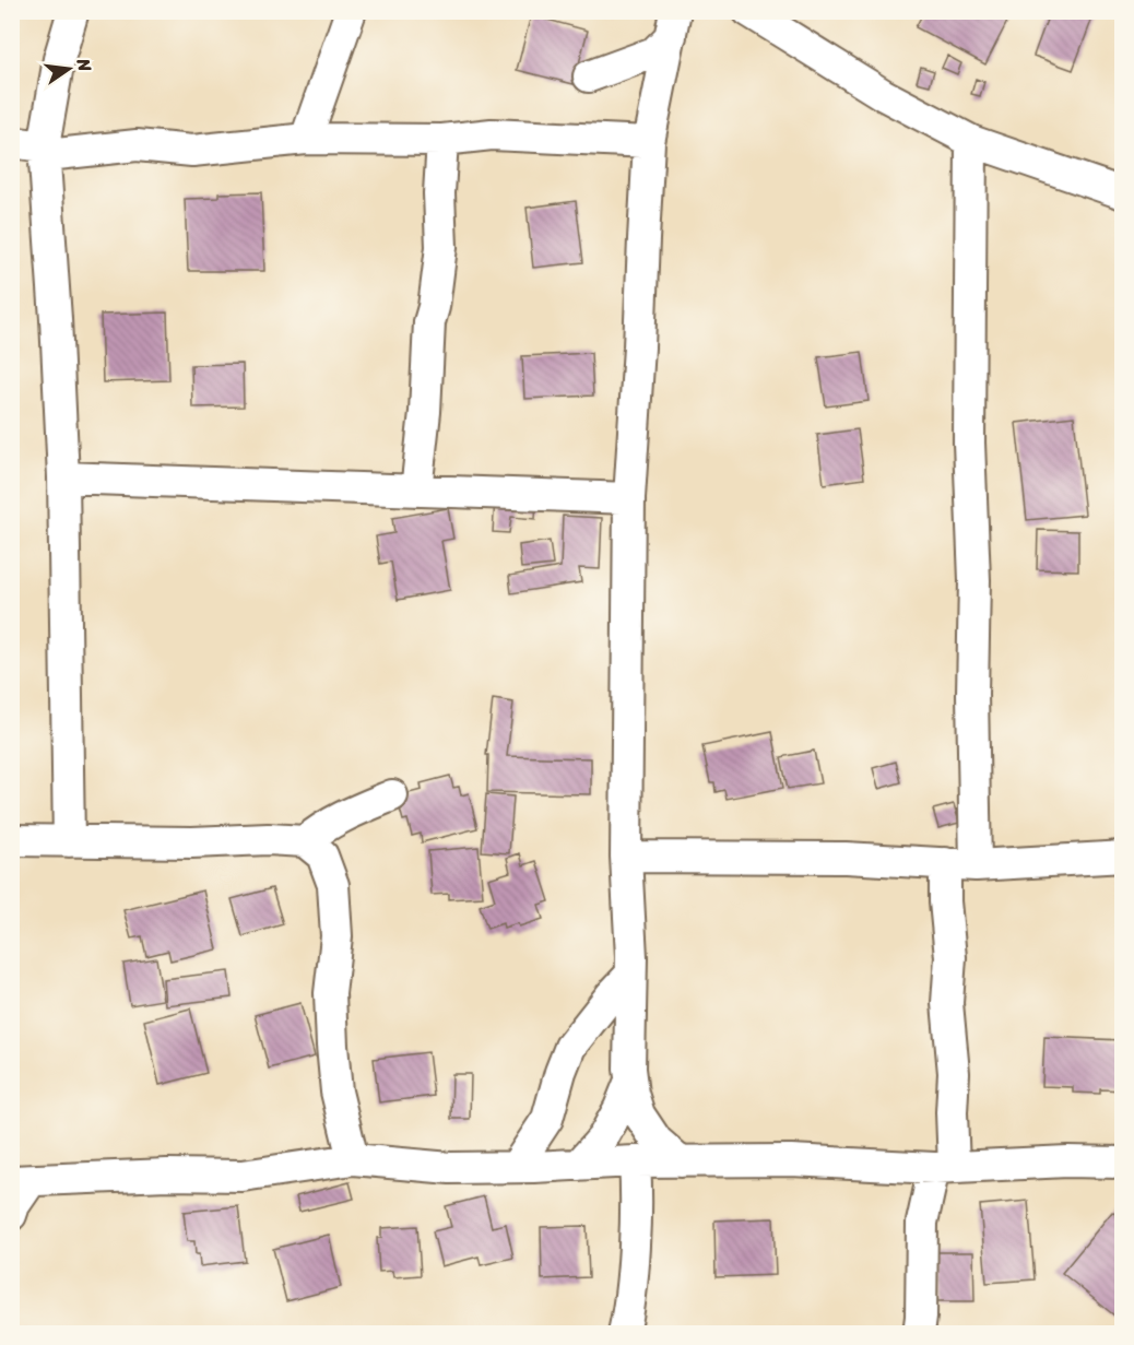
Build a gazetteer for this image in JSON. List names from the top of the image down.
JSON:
{
  "north": "right"
}
